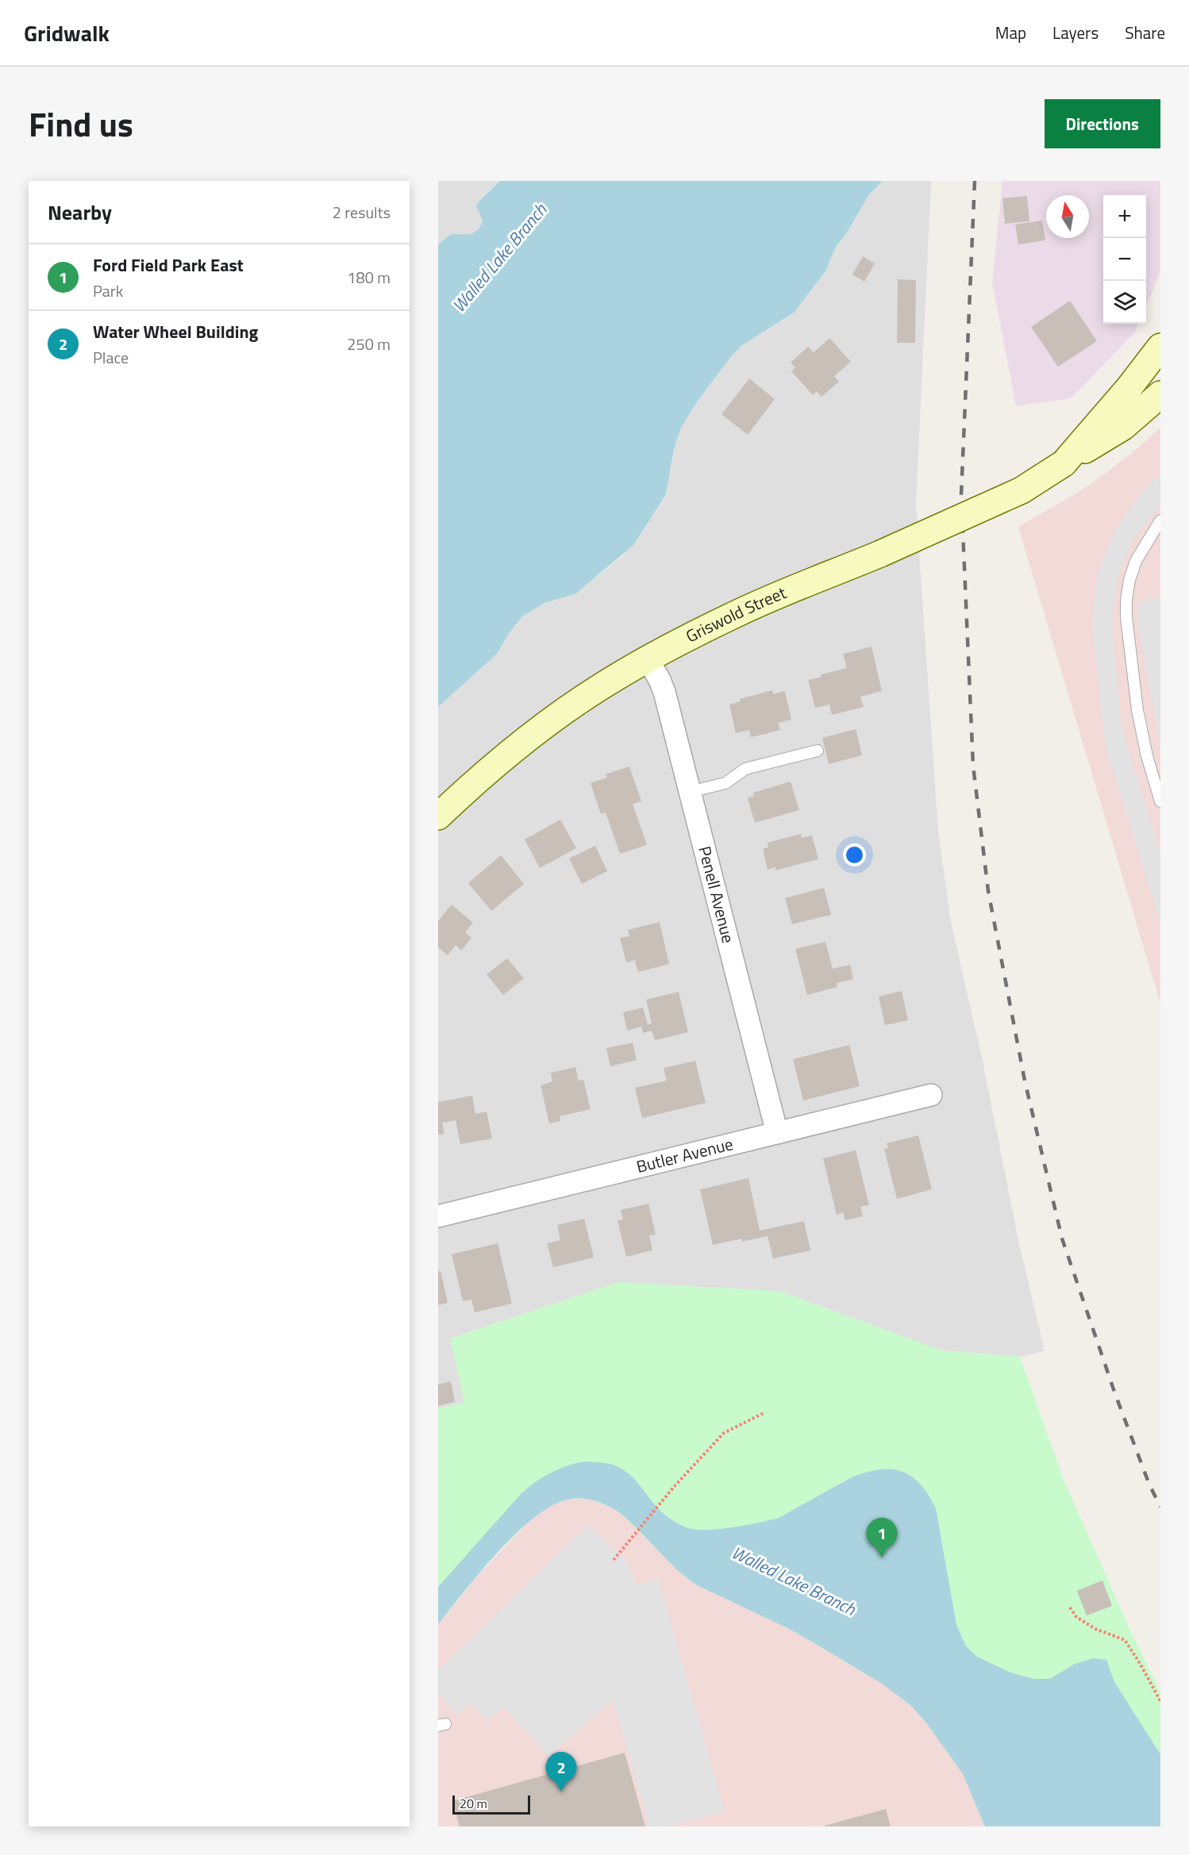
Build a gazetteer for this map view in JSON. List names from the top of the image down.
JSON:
{
  "streets": {
    "street": ["Griswold Street", "Penell Avenue", "Butler Avenue"]
  },
  "crossings": [
    ["Griswold Street", "Penell Avenue"],
    ["Penell Avenue", "Butler Avenue"]
  ],
  "water": ["Walled Lake Branch"],
  "scale_bar": "20 m",
  "north": "top",
  "page": {
    "header": "Gridwalk",
    "nav": ["Map", "Layers", "Share"],
    "title": "Find us",
    "buttons": "Directions",
    "heading": ["Nearby", "2 results"],
    "map_buttons": ["+", "−"],
    "list": [
      {
        "mark": "1",
        "name": "Ford Field Park East",
        "note": "Park",
        "value": "180 m"
      },
      {
        "mark": "2",
        "name": "Water Wheel Building",
        "note": "Place",
        "value": "250 m"
      }
    ],
    "pins": ["1", "2"],
    "scale": "20 m"
  }
}
